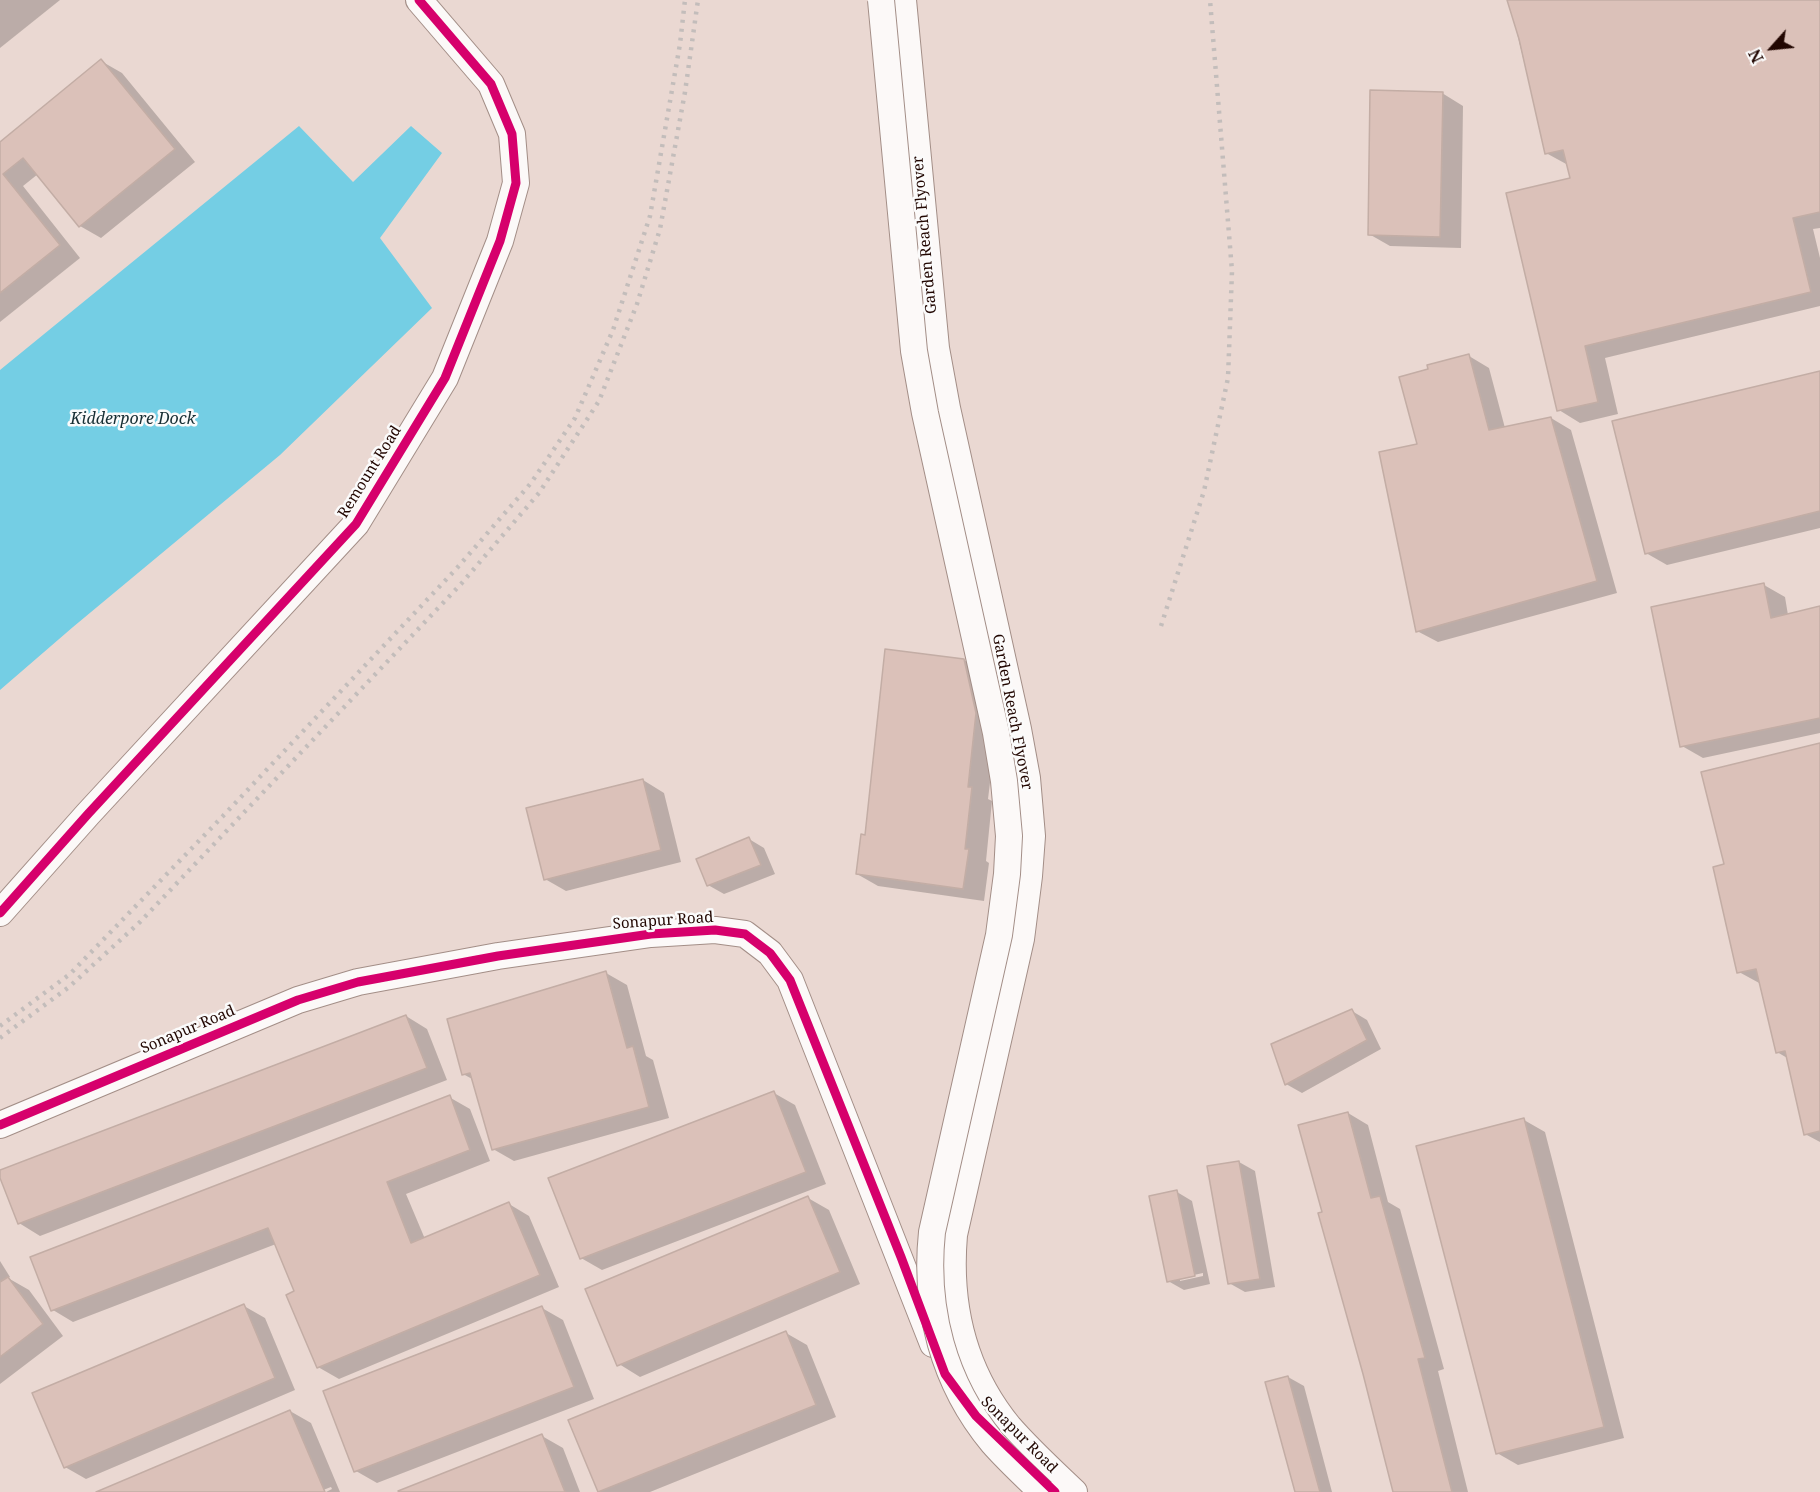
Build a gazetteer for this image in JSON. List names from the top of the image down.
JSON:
{
  "streets": {
    "main road": ["Garden Reach Flyover", "Remount Road", "Sonapur Road"]
  },
  "water": ["Kidderpore Dock"],
  "north": "bottom left"
}
